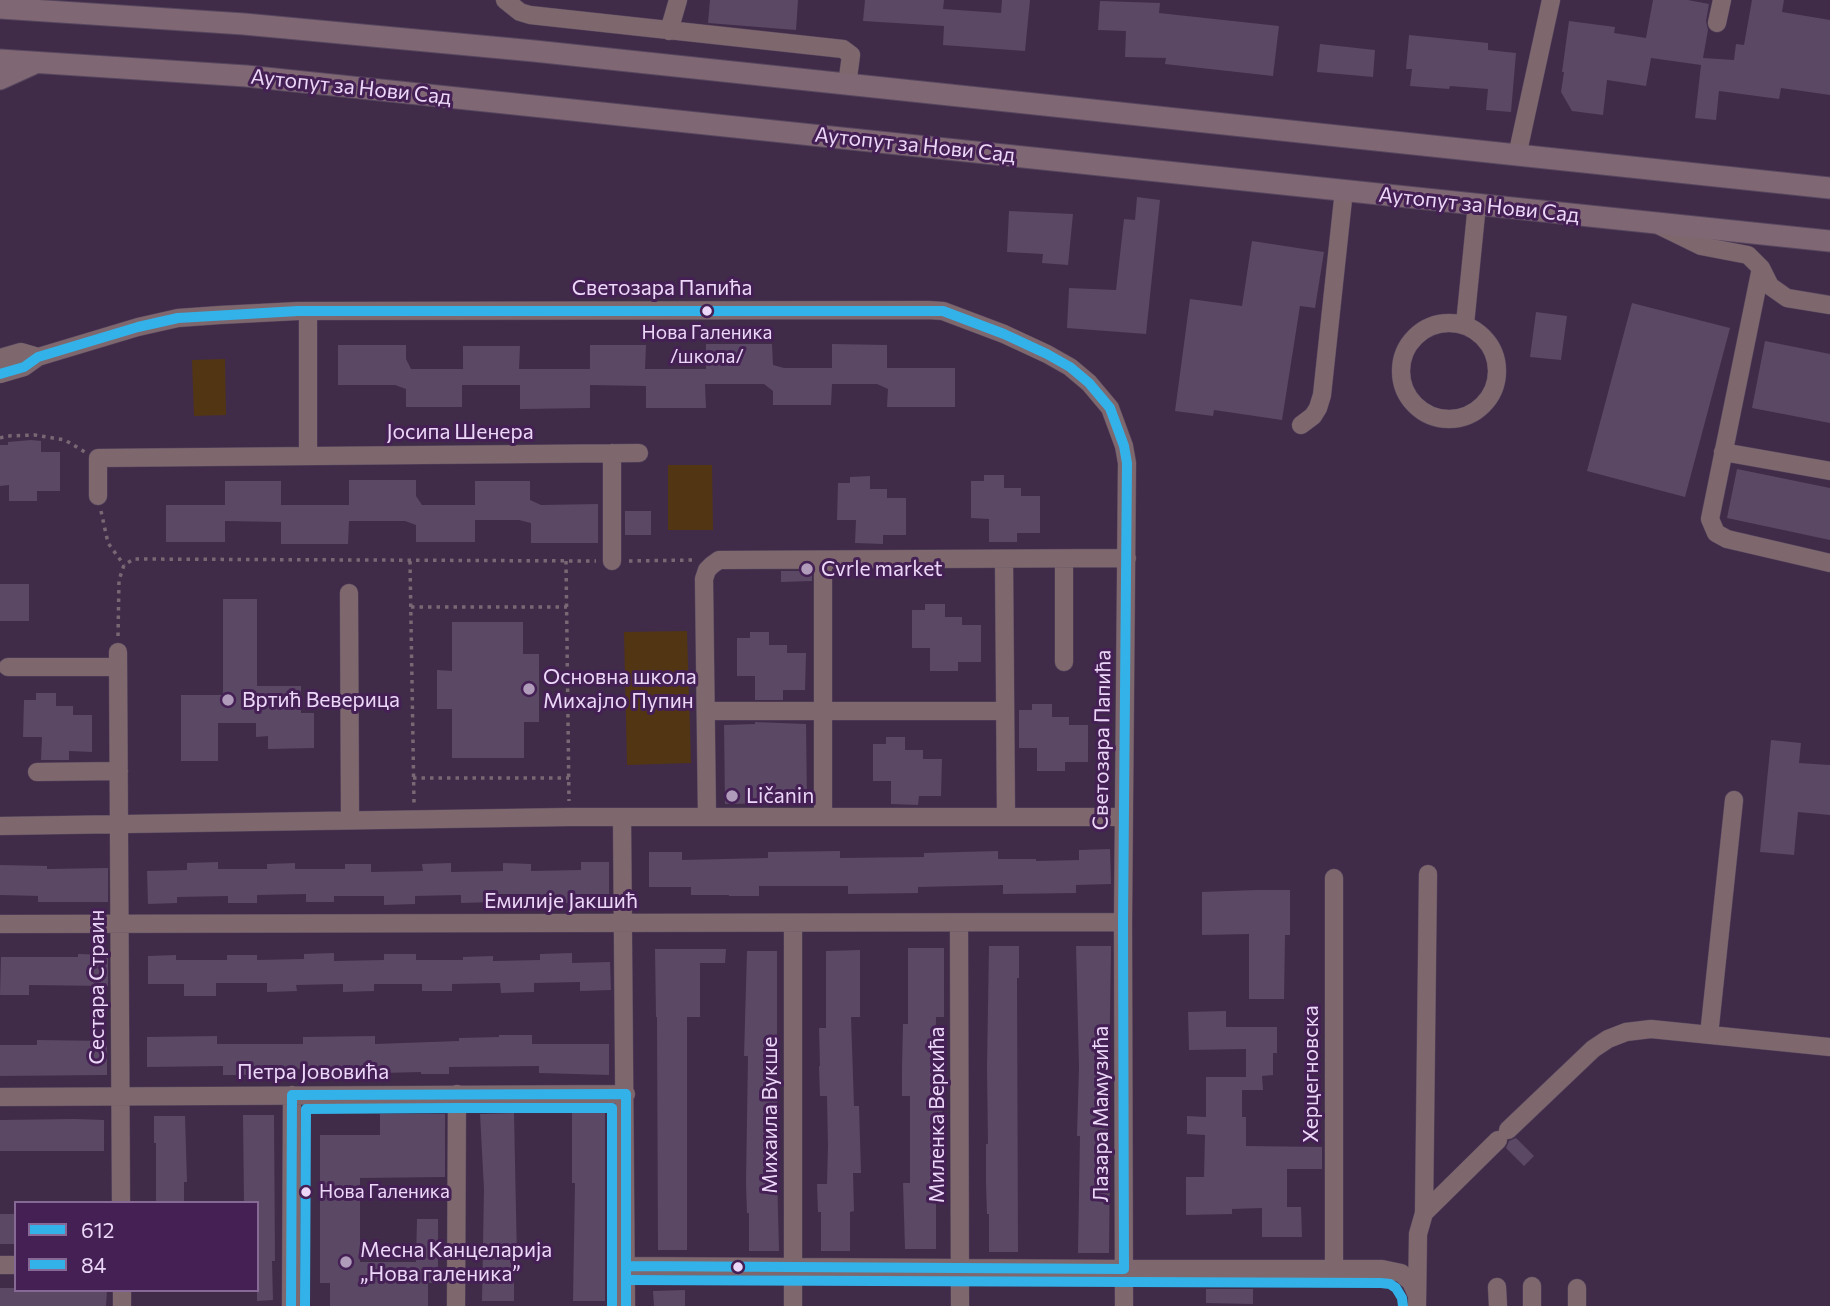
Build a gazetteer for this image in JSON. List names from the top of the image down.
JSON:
{
  "streets": {
    "main road": ["Аутопут за Нови Сад"],
    "street": [
      "Светозара Папића",
      "Јосипа Шенера",
      "Емилије Јакшић",
      "Сестара Страин",
      "Петра Јововића",
      "Херцегновска",
      "Лазара Мамузића",
      "Михаила Вукше",
      "Миленка Веркића"
    ]
  },
  "crossings": [
    ["Светозара Папића", "Емилије Јакшић"],
    ["Светозара Папића", "Лазара Мамузића"],
    ["Емилије Јакшић", "Сестара Страин"],
    ["Емилије Јакшић", "Лазара Мамузића"],
    ["Емилије Јакшић", "Михаила Вукше"],
    ["Емилије Јакшић", "Миленка Веркића"],
    ["Сестара Страин", "Петра Јововића"]
  ],
  "places": [
    "Нова Галеника /школа/",
    "Cvrle market",
    "Основна школа Михајло Пупин",
    "Вртић Веверица",
    "Ličanin",
    "Нова Галеника",
    "Месна Канцеларија „Нова галеника”"
  ],
  "lines": ["transit line 612", "transit line 84"],
  "legend": ["612", "84"]
}
